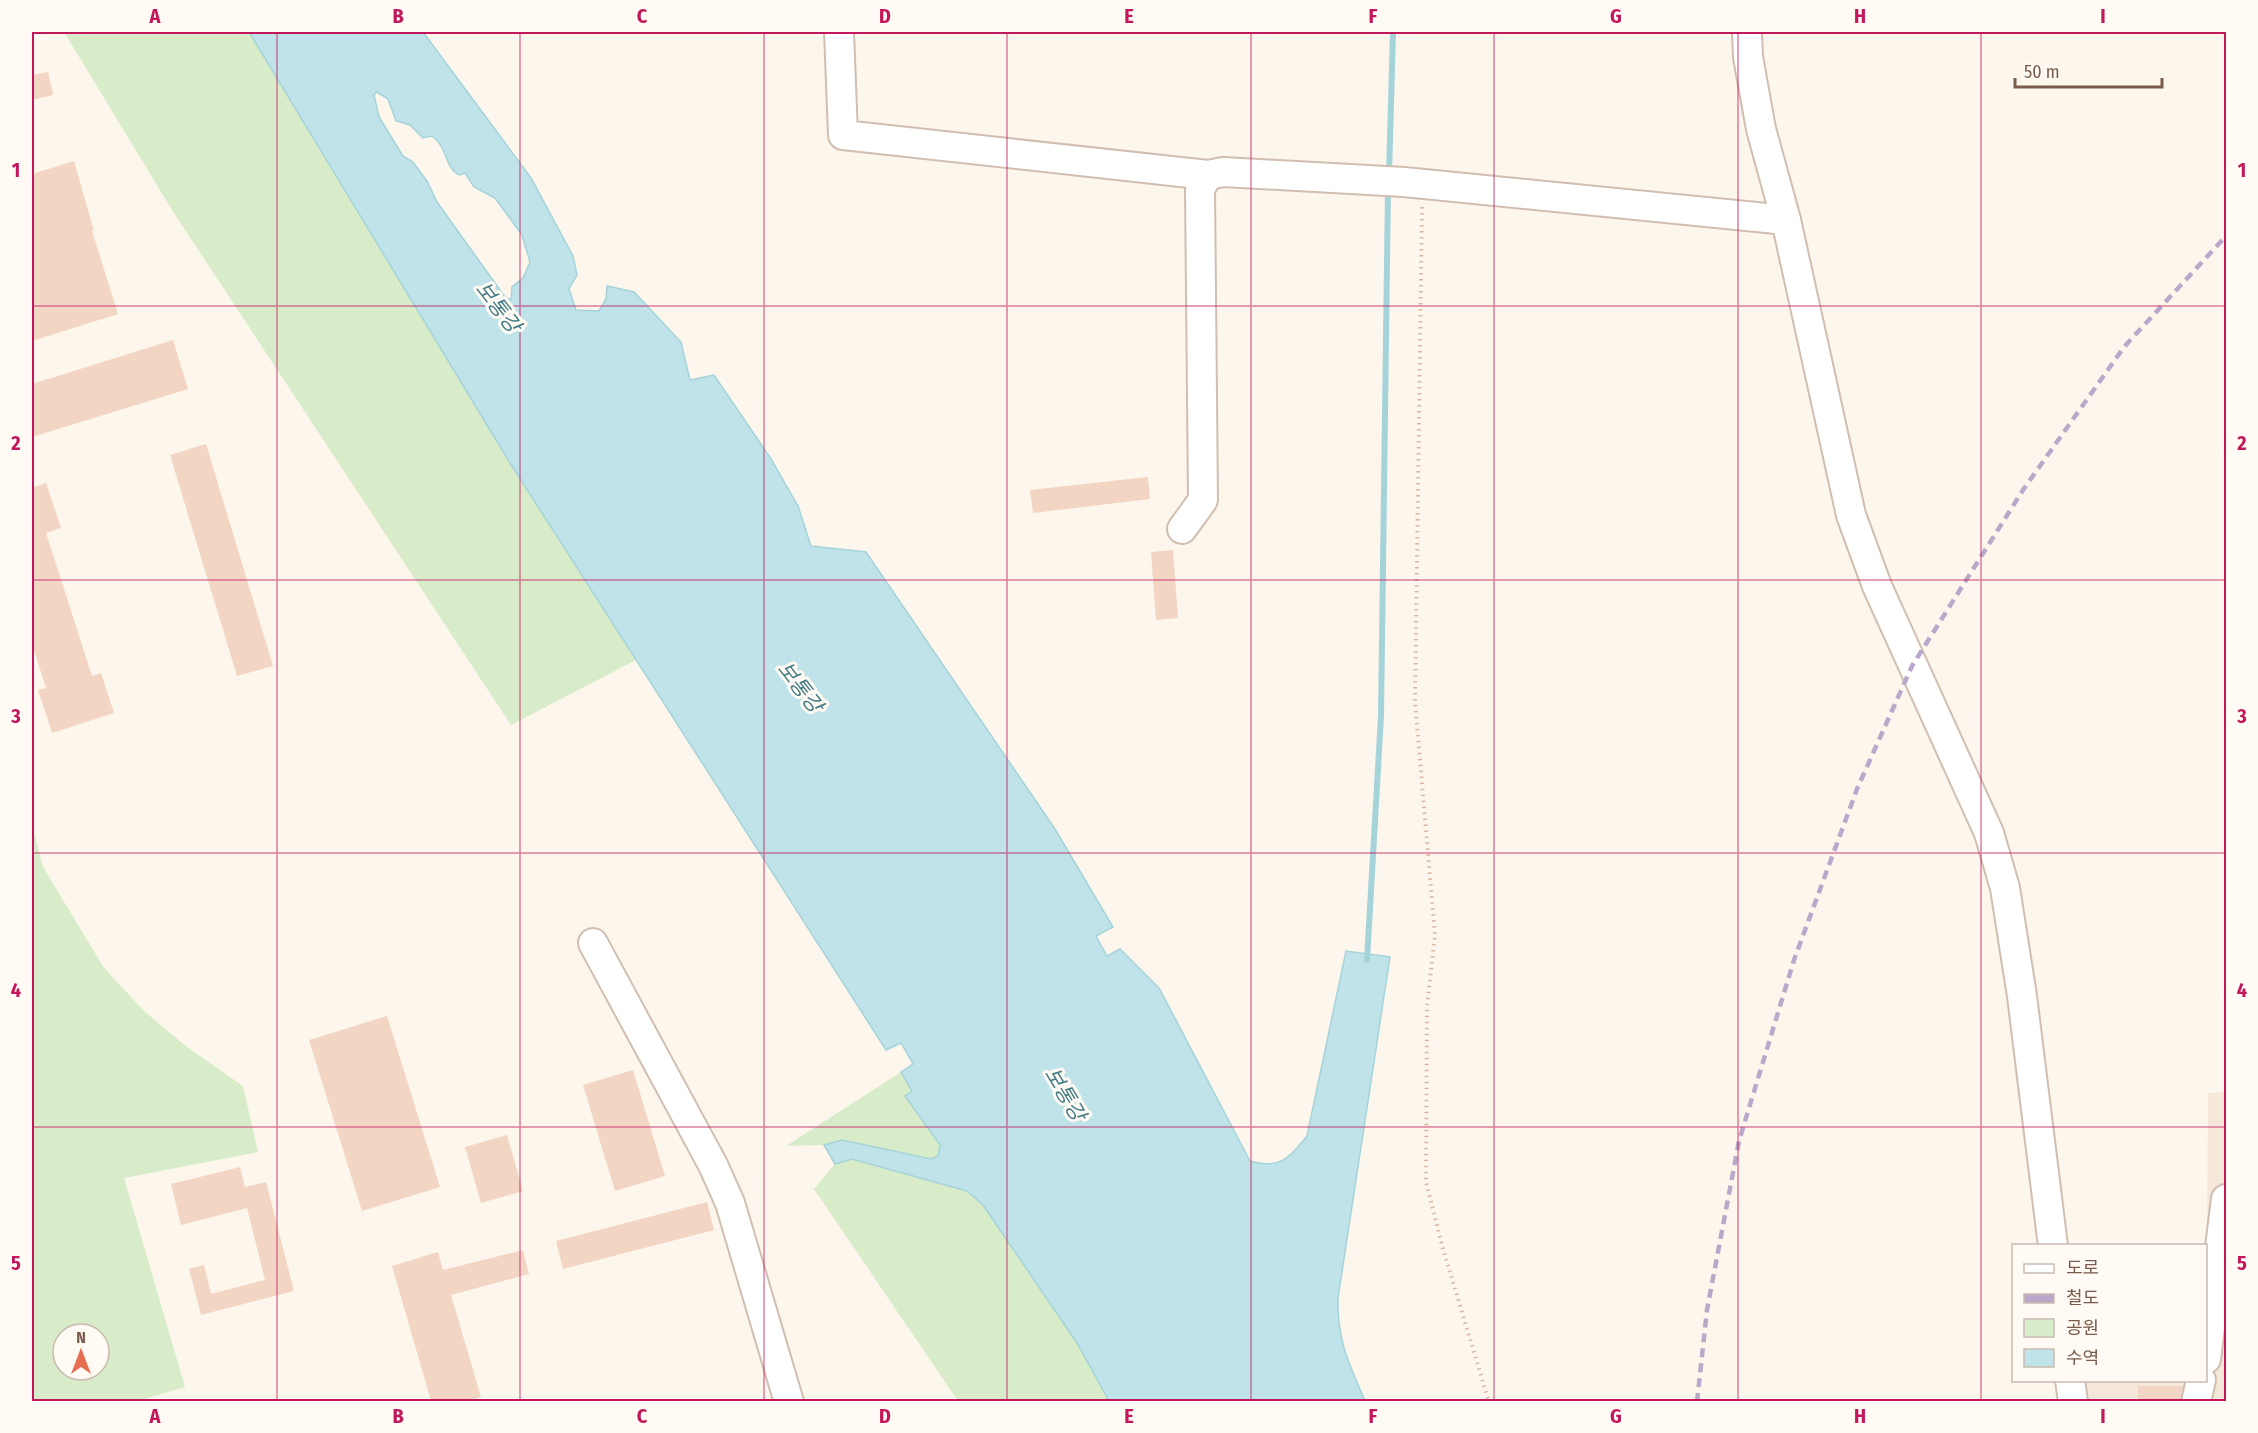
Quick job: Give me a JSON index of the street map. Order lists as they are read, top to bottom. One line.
{"water":["보통강"],"legend":["도로","철도","공원","수역"],"scale_bar":"50 m","north":"top","grid":{"columns":["A","B","C","D","E","F","G","H","I"],"rows":["1","2","3","4","5"]}}
